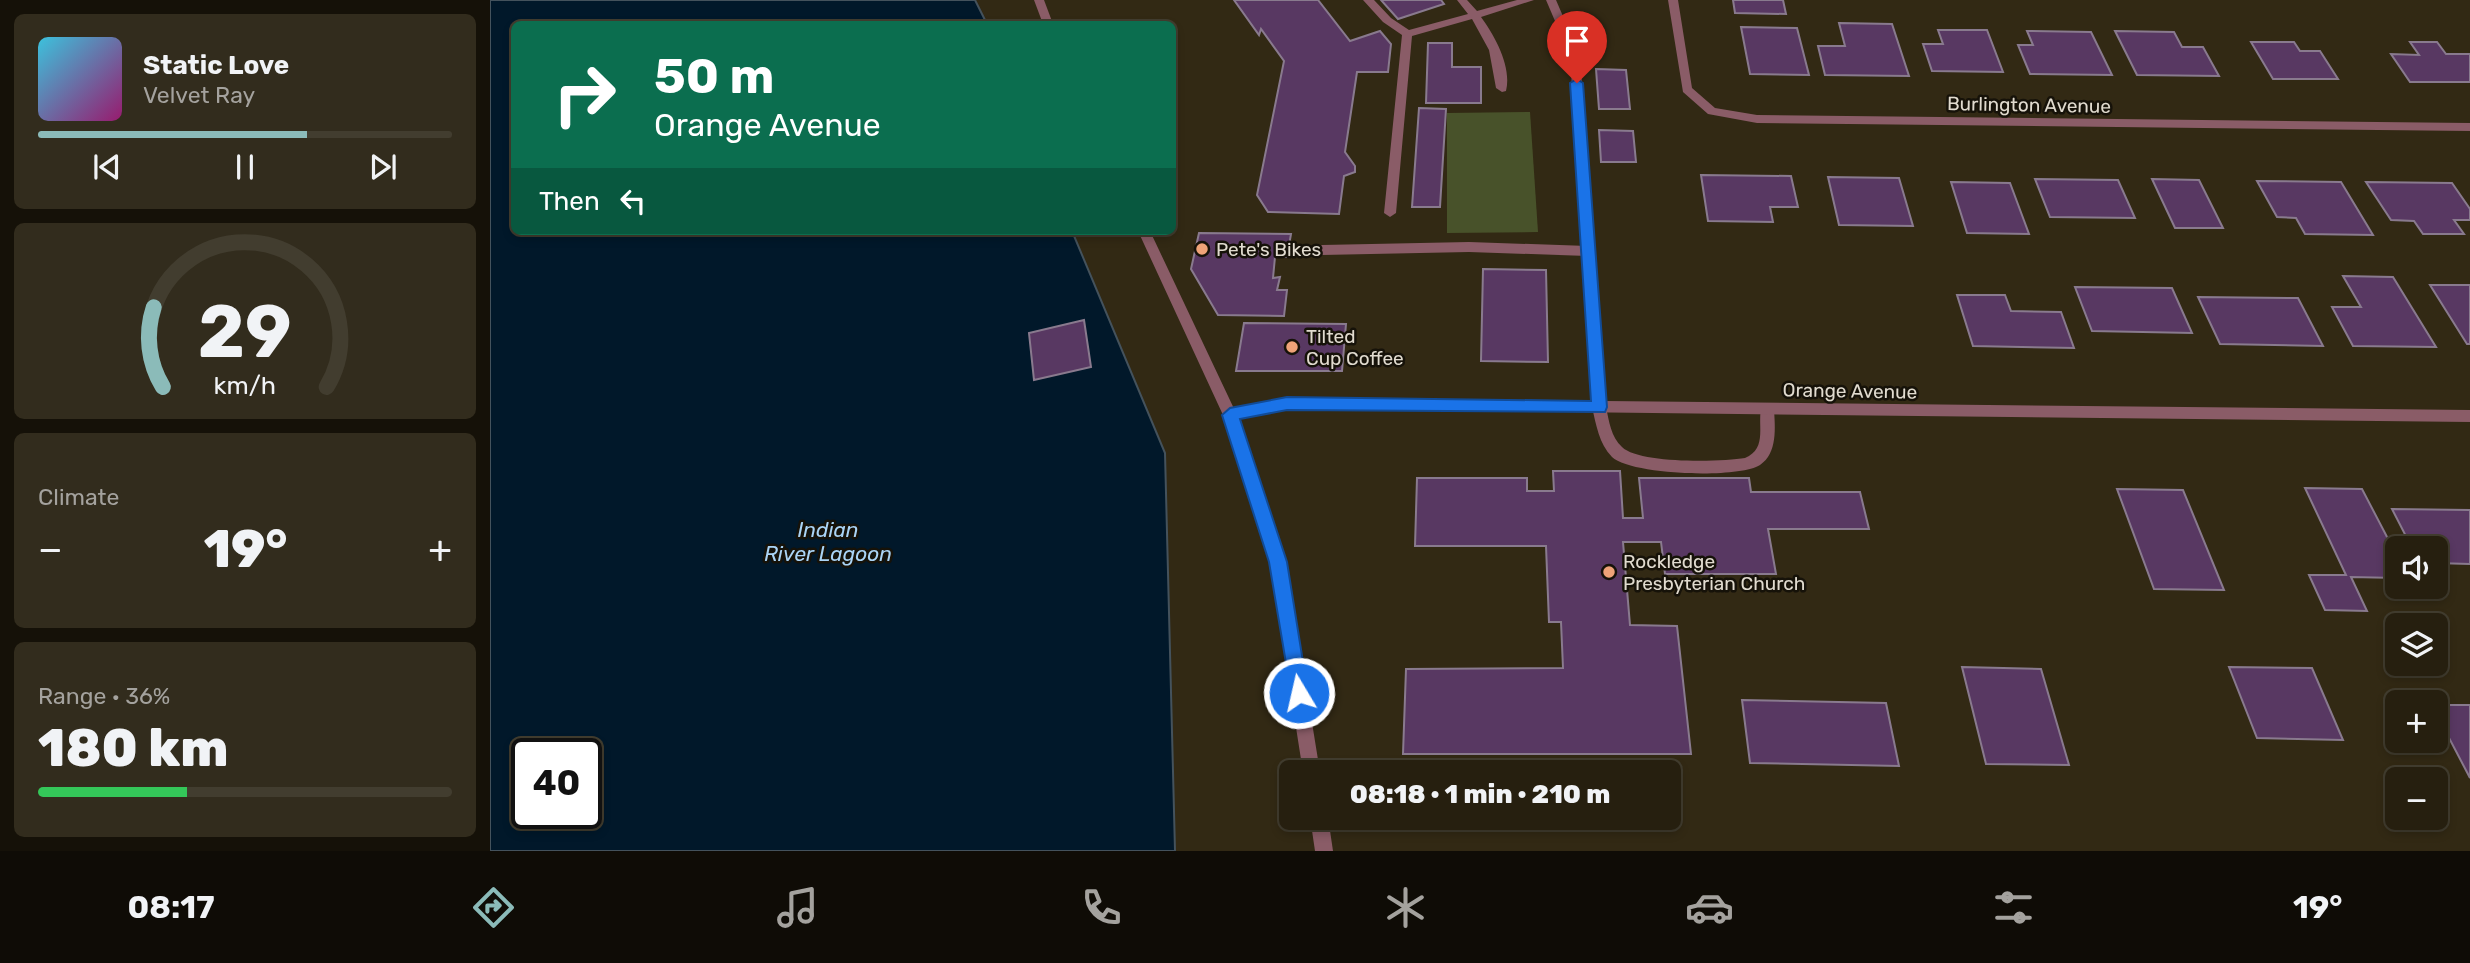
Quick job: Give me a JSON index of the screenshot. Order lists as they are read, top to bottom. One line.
{"streets":{"street":["Burlington Avenue","Orange Avenue"]},"water":["Indian River Lagoon"],"places":["Pete's Bikes","Tilted Cup Coffee","Rockledge Presbyterian Church"],"page":{"turn":["50 m","Orange Avenue"],"song":["Static Love","Velvet Ray"],"then":"Then","tile":["Climate",["Range · 36%","180 km"]],"heat":["−","19°","+"],"map_buttons":["+","−"],"limit":"40","trip":"08:18 · 1 min · 210 m","tabs":["08:17","19°"],"gauge":["29","km/h"]}}
